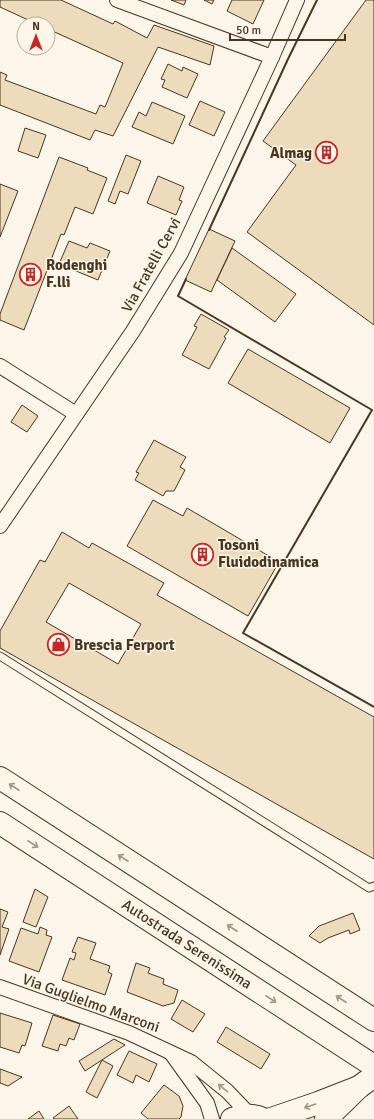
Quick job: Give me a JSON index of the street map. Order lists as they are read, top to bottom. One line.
{"streets":{"main road":["Autostrada Serenissima"],"street":["Via Fratelli Cervi","Via Guglielmo Marconi"]},"places":{"building":["Almag","Rodenghi F.lli","Tosoni Fluidodinamica"],"shop":["Brescia Ferport"]},"scale_bar":"50 m","north":"top"}
